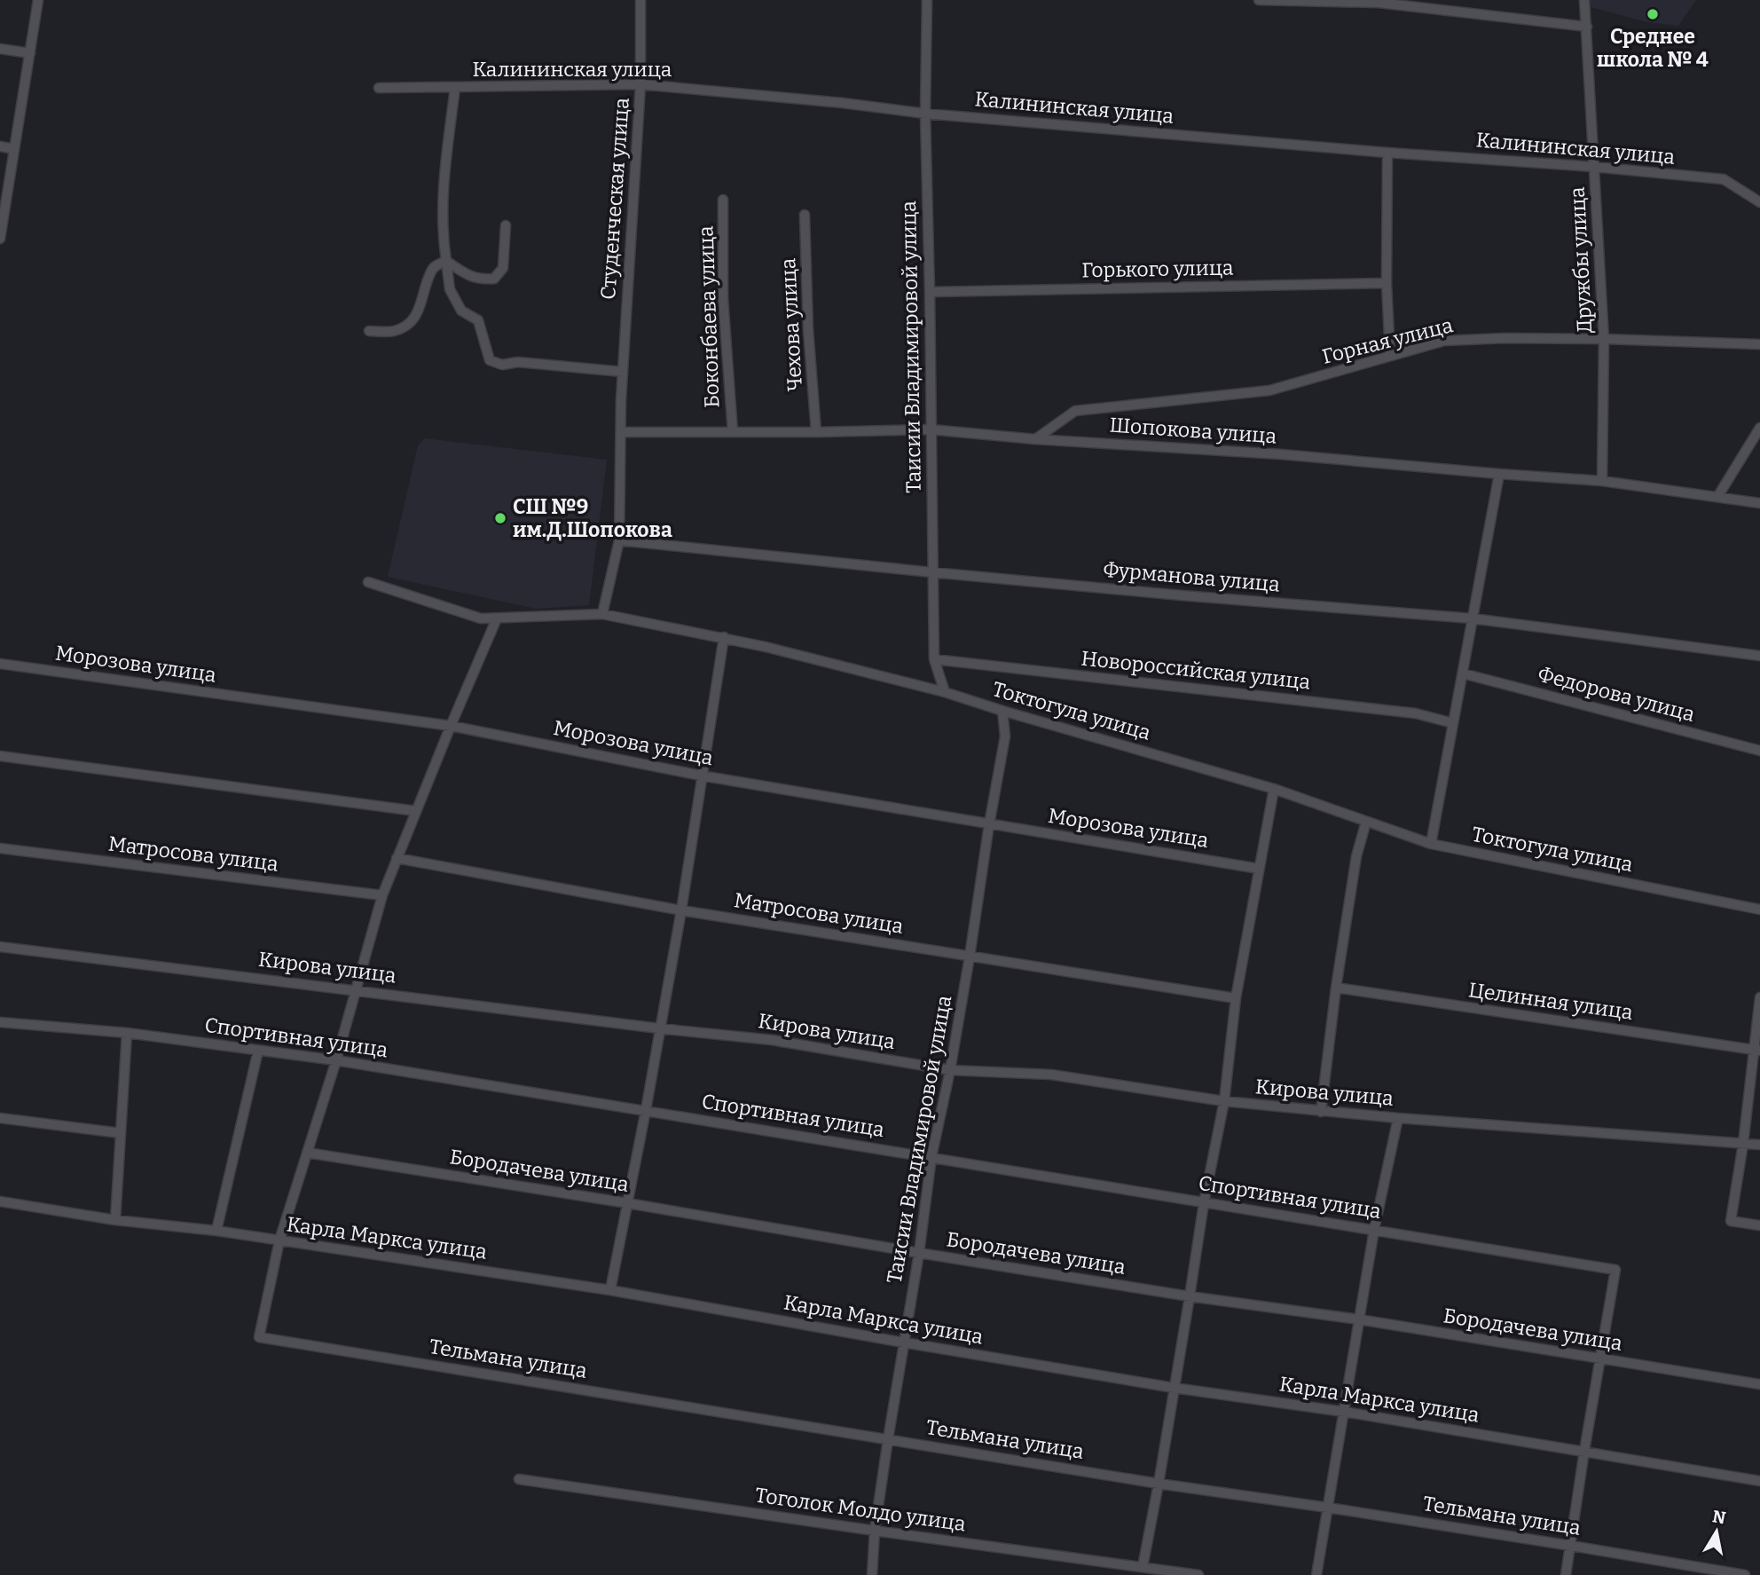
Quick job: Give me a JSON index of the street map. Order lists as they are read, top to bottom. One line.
{"streets":{"street":["Калининская улица","Студенческая улица","Дружбы улица","Горького улица","Боконбаева улица","Чехова улица","Горная улица","Таисии Владимировой улица","Шопокова улица","Фурманова улица","Морозова улица","Новороссийская улица","Федорова улица","Токтогула улица","Матросова улица","Кирова улица","Целинная улица","Спортивная улица","Бородачева улица","Карла Маркса улица","Тельмана улица","Тоголок Молдо улица"]},"crossings":[["Калининская улица","Студенческая улица"],["Калининская улица","Дружбы улица"],["Калининская улица","Таисии Владимировой улица"],["Студенческая улица","Шопокова улица"],["Дружбы улица","Горная улица"],["Дружбы улица","Шопокова улица"],["Горького улица","Таисии Владимировой улица"],["Боконбаева улица","Шопокова улица"],["Чехова улица","Шопокова улица"],["Горная улица","Шопокова улица"],["Таисии Владимировой улица","Шопокова улица"],["Таисии Владимировой улица","Фурманова улица"],["Таисии Владимировой улица","Морозова улица"],["Таисии Владимировой улица","Новороссийская улица"],["Таисии Владимировой улица","Токтогула улица"],["Таисии Владимировой улица","Матросова улица"],["Таисии Владимировой улица","Кирова улица"],["Таисии Владимировой улица","Спортивная улица"],["Таисии Владимировой улица","Бородачева улица"],["Таисии Владимировой улица","Карла Маркса улица"],["Таисии Владимировой улица","Тельмана улица"],["Таисии Владимировой улица","Тоголок Молдо улица"],["Спортивная улица","Бородачева улица"],["Карла Маркса улица","Тельмана улица"]],"places":["Среднее школа № 4","СШ №9 им.Д.Шопокова"],"north":"top"}
